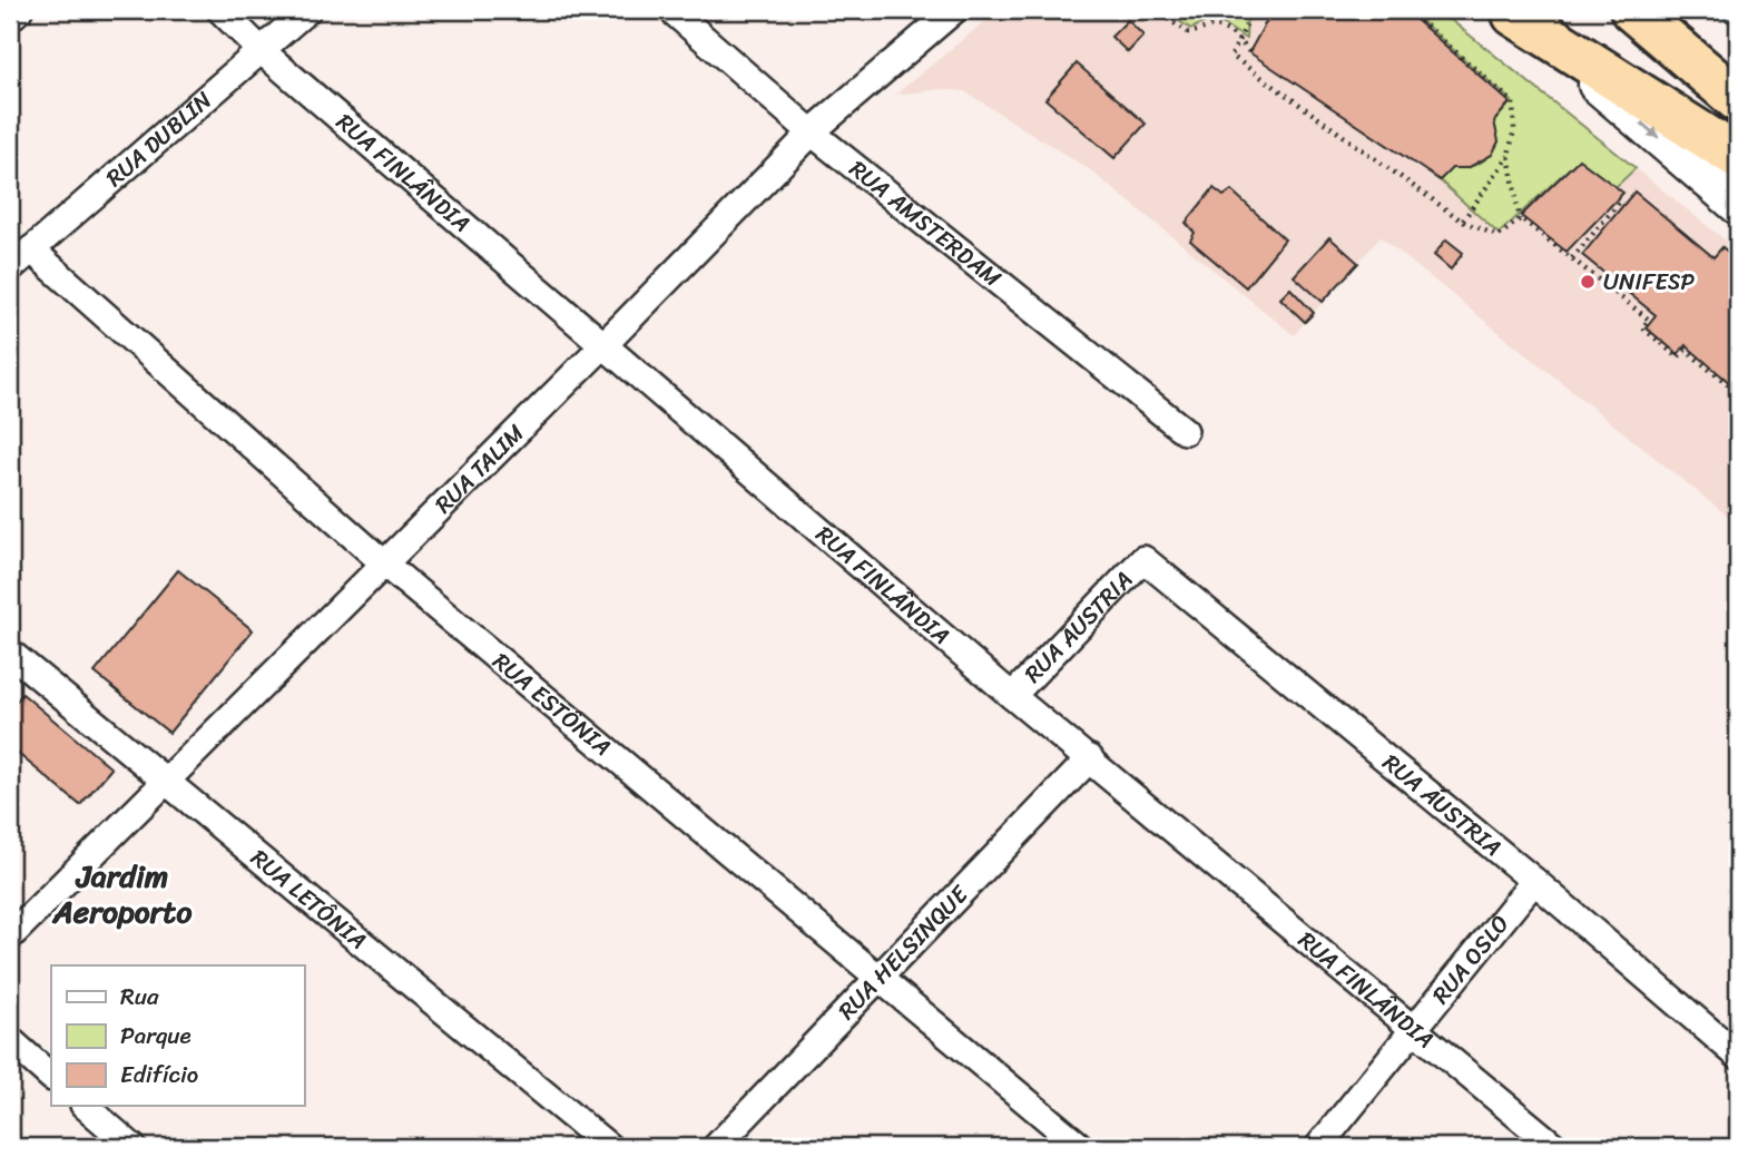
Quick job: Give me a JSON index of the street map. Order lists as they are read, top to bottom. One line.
{"streets":{"street":["RUA DUBLIN","RUA FINLÂNDIA","RUA AMSTERDAM","RUA TALIM","RUA AUSTRIA","RUA ESTÔNIA","RUA ÁUSTRIA","RUA LETÔNIA","RUA HELSINQUE","RUA OSLO"]},"crossings":[["RUA DUBLIN","RUA FINLÂNDIA"],["RUA DUBLIN","RUA ESTÔNIA"],["RUA FINLÂNDIA","RUA TALIM"],["RUA FINLÂNDIA","RUA AUSTRIA"],["RUA FINLÂNDIA","RUA HELSINQUE"],["RUA FINLÂNDIA","RUA OSLO"],["RUA AMSTERDAM","RUA TALIM"],["RUA TALIM","RUA ESTÔNIA"],["RUA TALIM","RUA LETÔNIA"],["RUA AUSTRIA","RUA ÁUSTRIA"],["RUA ESTÔNIA","RUA HELSINQUE"],["RUA ÁUSTRIA","RUA OSLO"]],"districts":["Jardim Aeroporto"],"places":["UNIFESP"],"legend":["Rua","Parque","Edifício"]}
